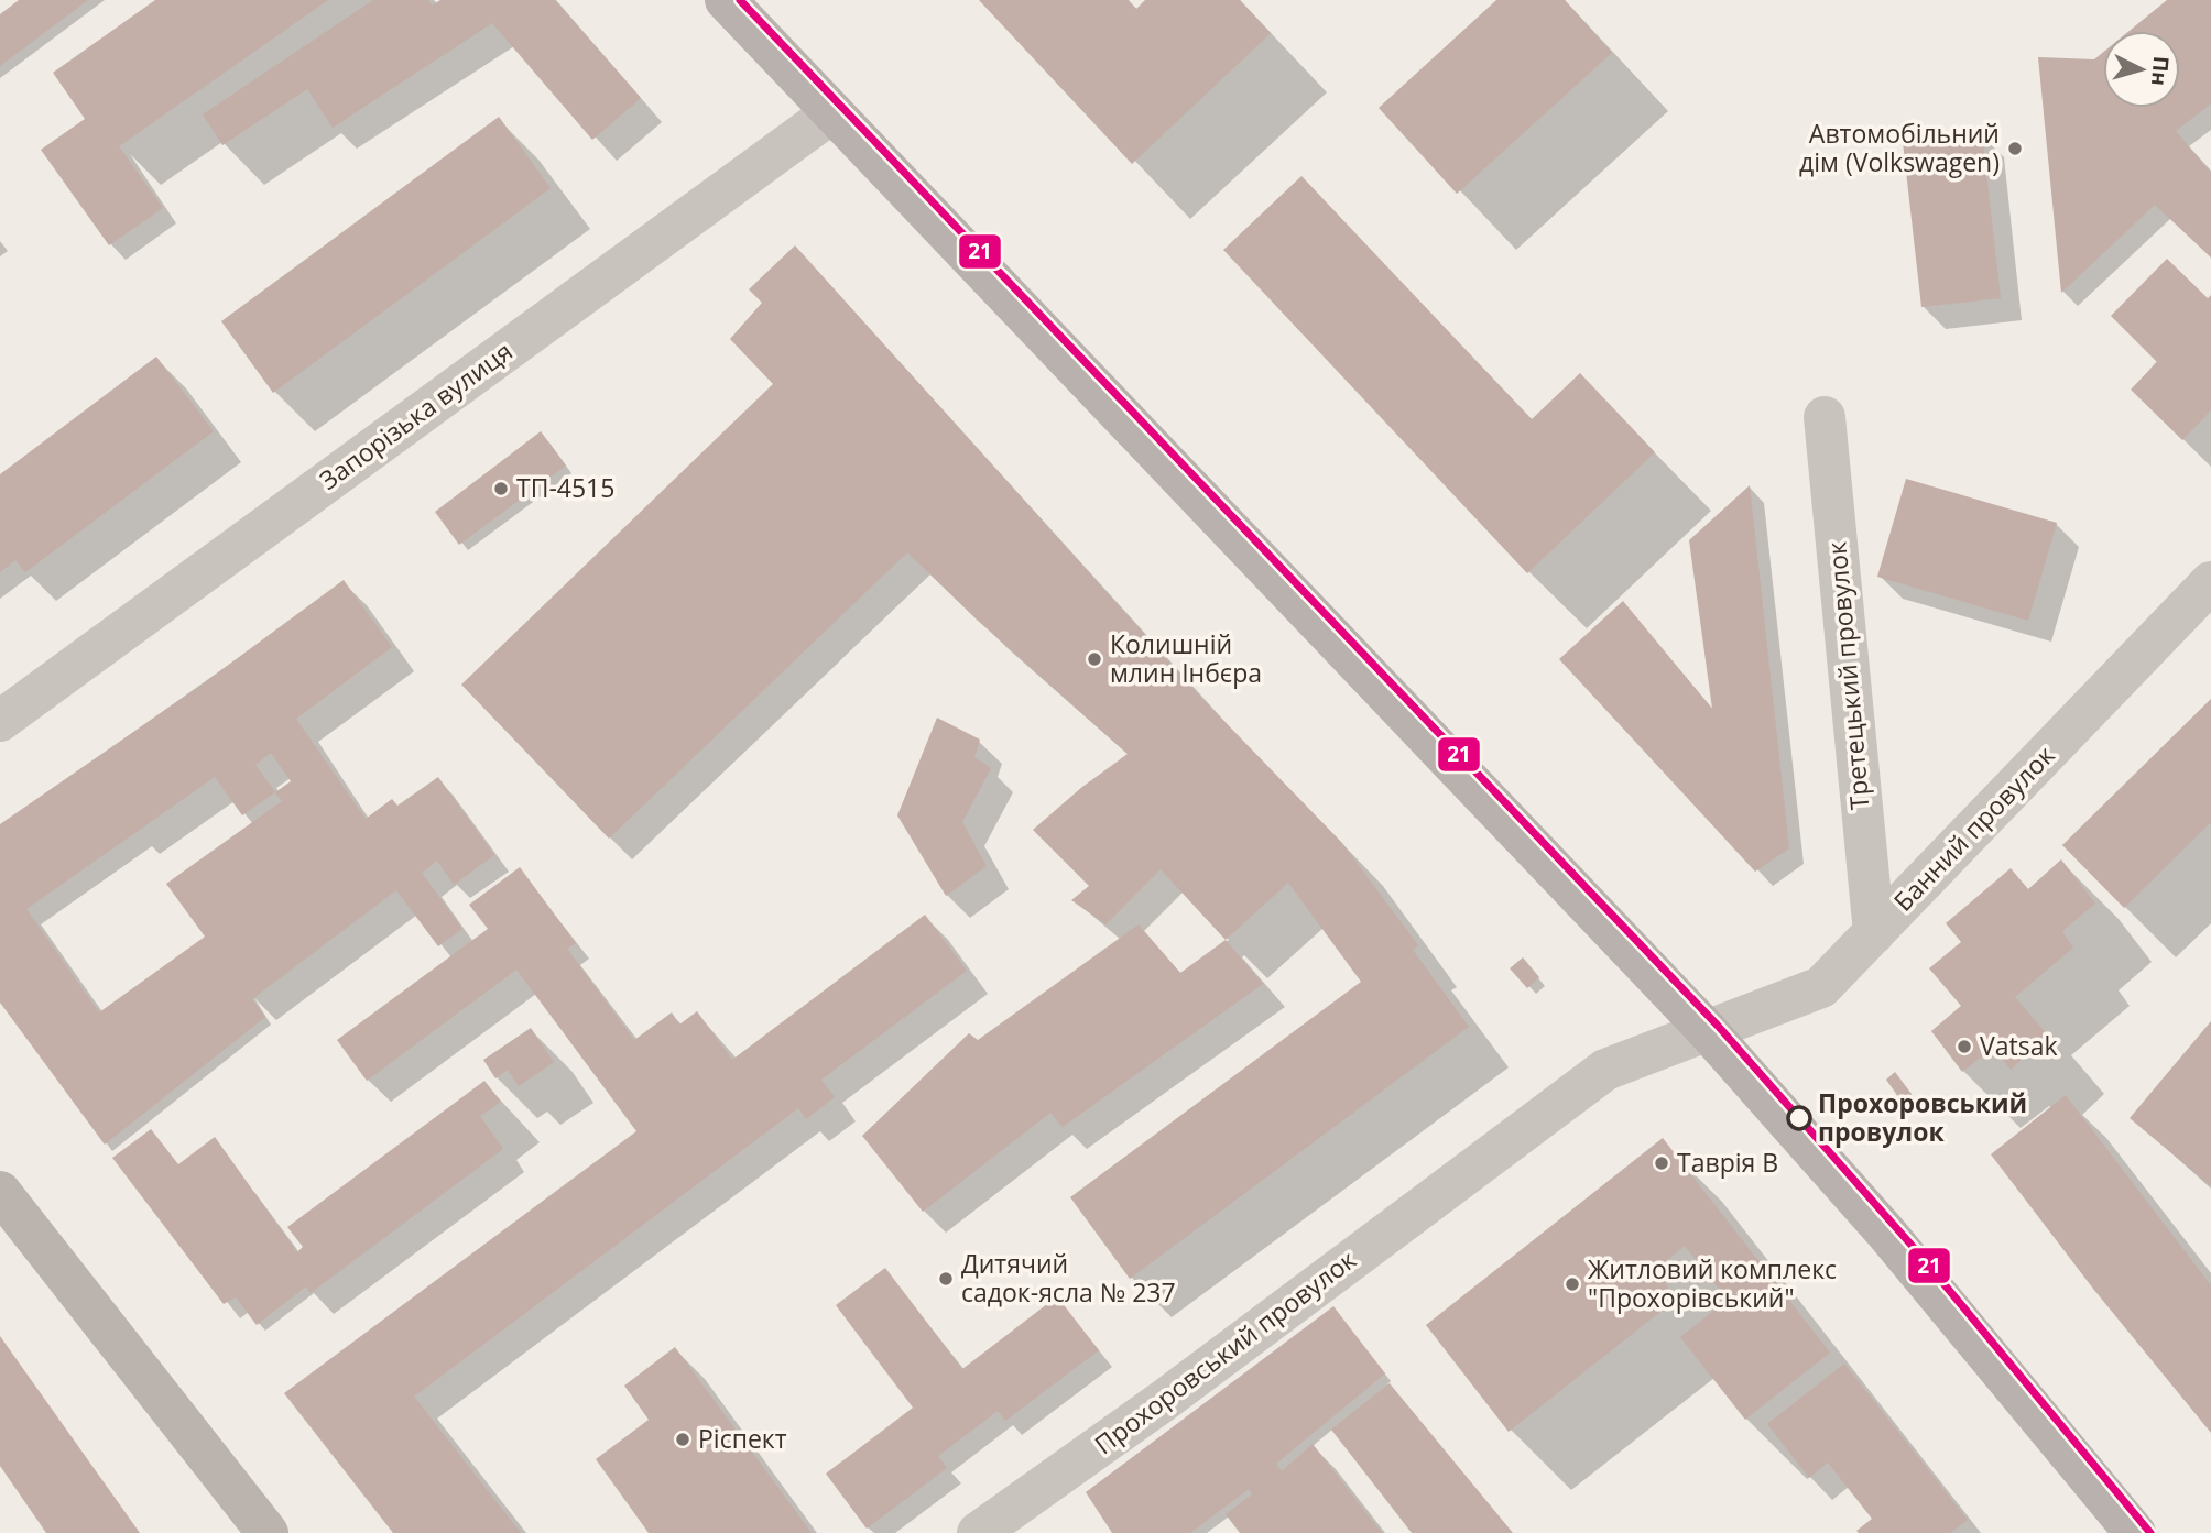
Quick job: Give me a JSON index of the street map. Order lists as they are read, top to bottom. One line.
{"streets":{"street":["Запорізька вулиця","Третецький провулок","Банний провулок","Прохоровський провулок"]},"crossings":[["Третецький провулок","Банний провулок"],["Банний провулок","Прохоровський провулок"]],"places":["Автомобільний дім (Volkswagen)","ТП-4515","Колишній млин Інбєра","Vatsak","Прохоровський провулок","Таврія В","Дитячий садок-ясла № 237","Житловий комплекс \"Прохорівський\"","Ріспект"],"lines":["transit line 21"],"north":"right"}
